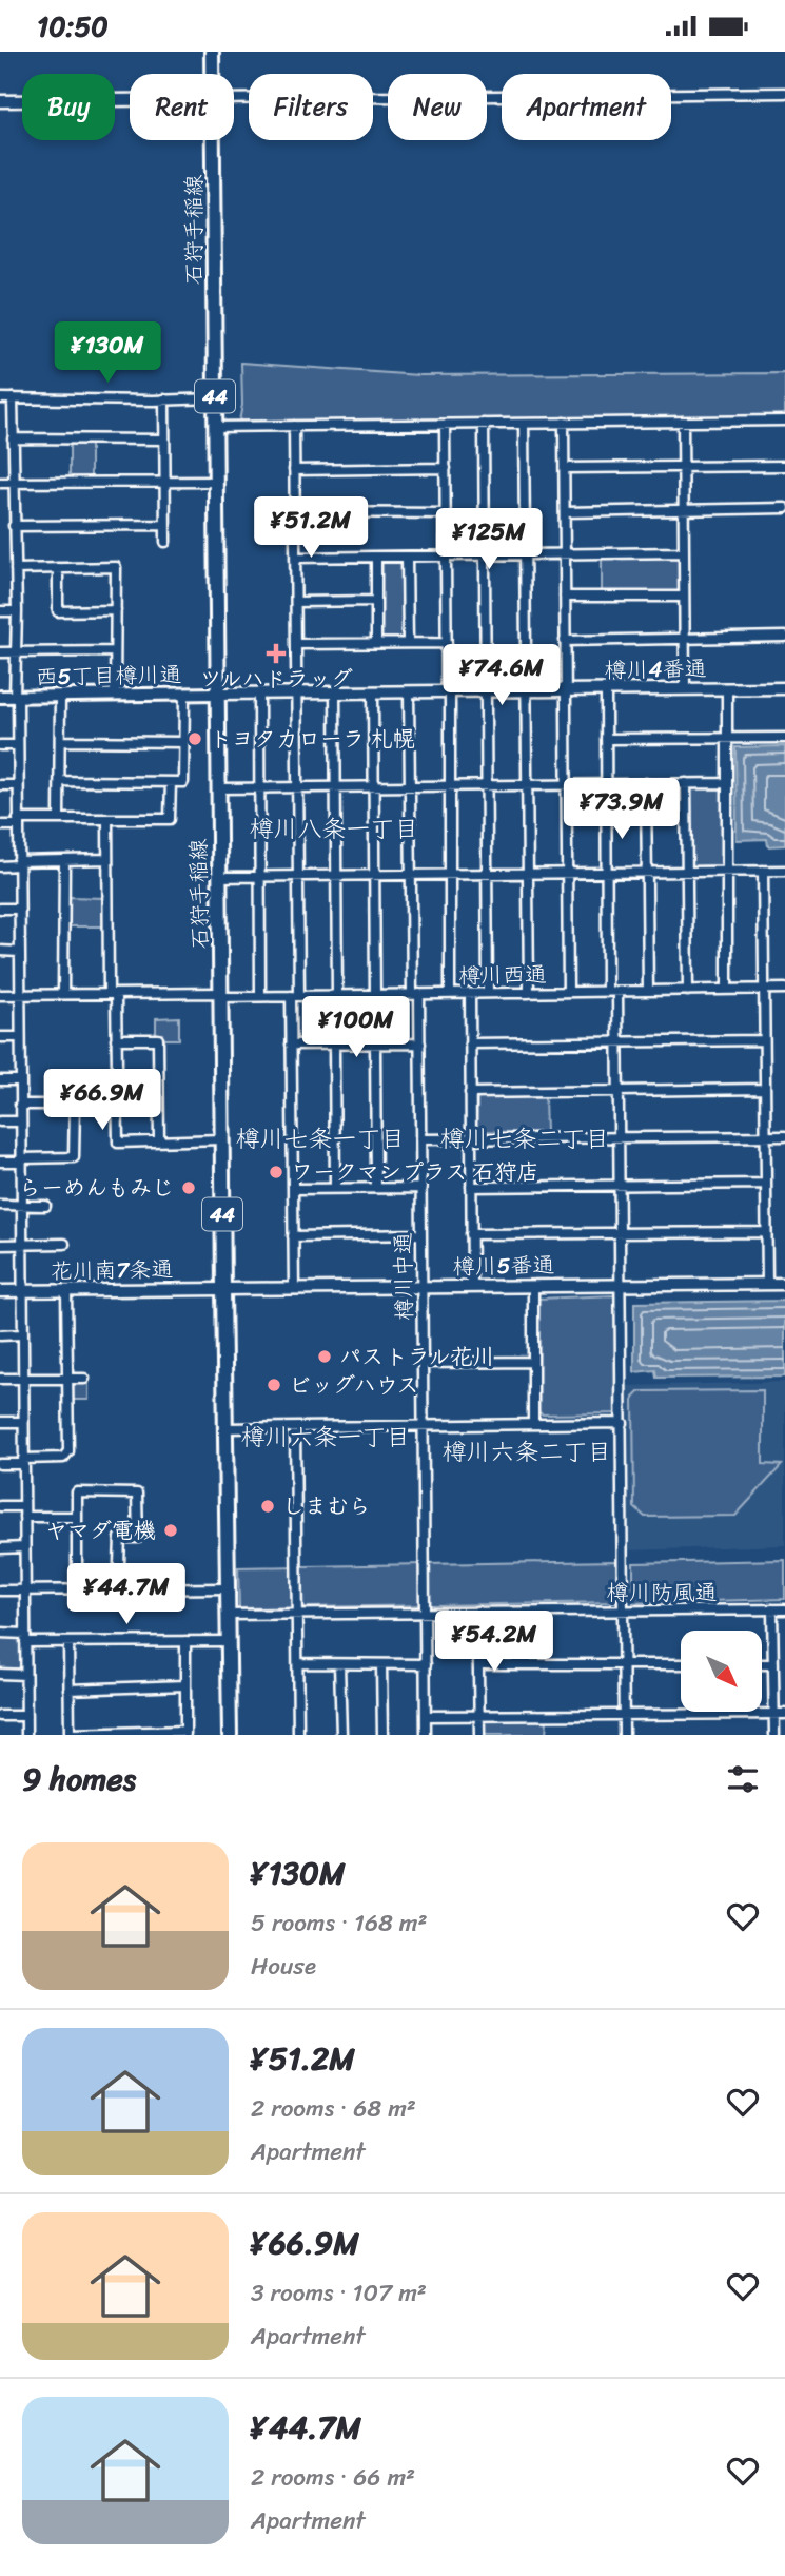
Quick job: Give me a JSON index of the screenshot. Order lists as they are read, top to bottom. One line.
{"streets":{"main road":["石狩手稲線","44","西5丁目樽川通"],"street":["樽川4番通","樽川西通","樽川5番通","花川南7条通","樽川中通","樽川防風通"]},"crossings":[["石狩手稲線","樽川4番通"],["石狩手稲線","西5丁目樽川通"],["石狩手稲線","樽川西通"],["石狩手稲線","樽川5番通"],["石狩手稲線","花川南7条通"],["石狩手稲線","樽川防風通"],["樽川4番通","西5丁目樽川通"],["樽川4番通","樽川中通"],["樽川西通","樽川中通"],["樽川5番通","花川南7条通"],["樽川5番通","樽川中通"],["樽川中通","樽川防風通"]],"districts":["樽川八条一丁目","樽川七条一丁目","樽川七条二丁目","樽川六条一丁目","樽川六条二丁目"],"places":{"health":["ツルハドラッグ"],"other":["トヨタカローラ 札幌","ワークマンプラス 石狩店","らーめんもみじ","パストラル花川","ビッグハウス","しまむら","ヤマダ電機"]},"north":"bottom right","page":{"status":"10:50","chip":["Buy","Rent","Filters","New","Apartment"],"price":["¥130M","¥51.2M","¥125M","¥74.6M","¥73.9M","¥100M","¥66.9M","¥44.7M","¥54.2M"],"heading":"9 homes","list":[{"name":"¥130M","note":"5 rooms · 168 m² · House"},{"name":"¥51.2M","note":"2 rooms · 68 m² · Apartment"},{"name":"¥66.9M","note":"3 rooms · 107 m² · Apartment"},{"name":"¥44.7M","note":"2 rooms · 66 m² · Apartment"}]}}
